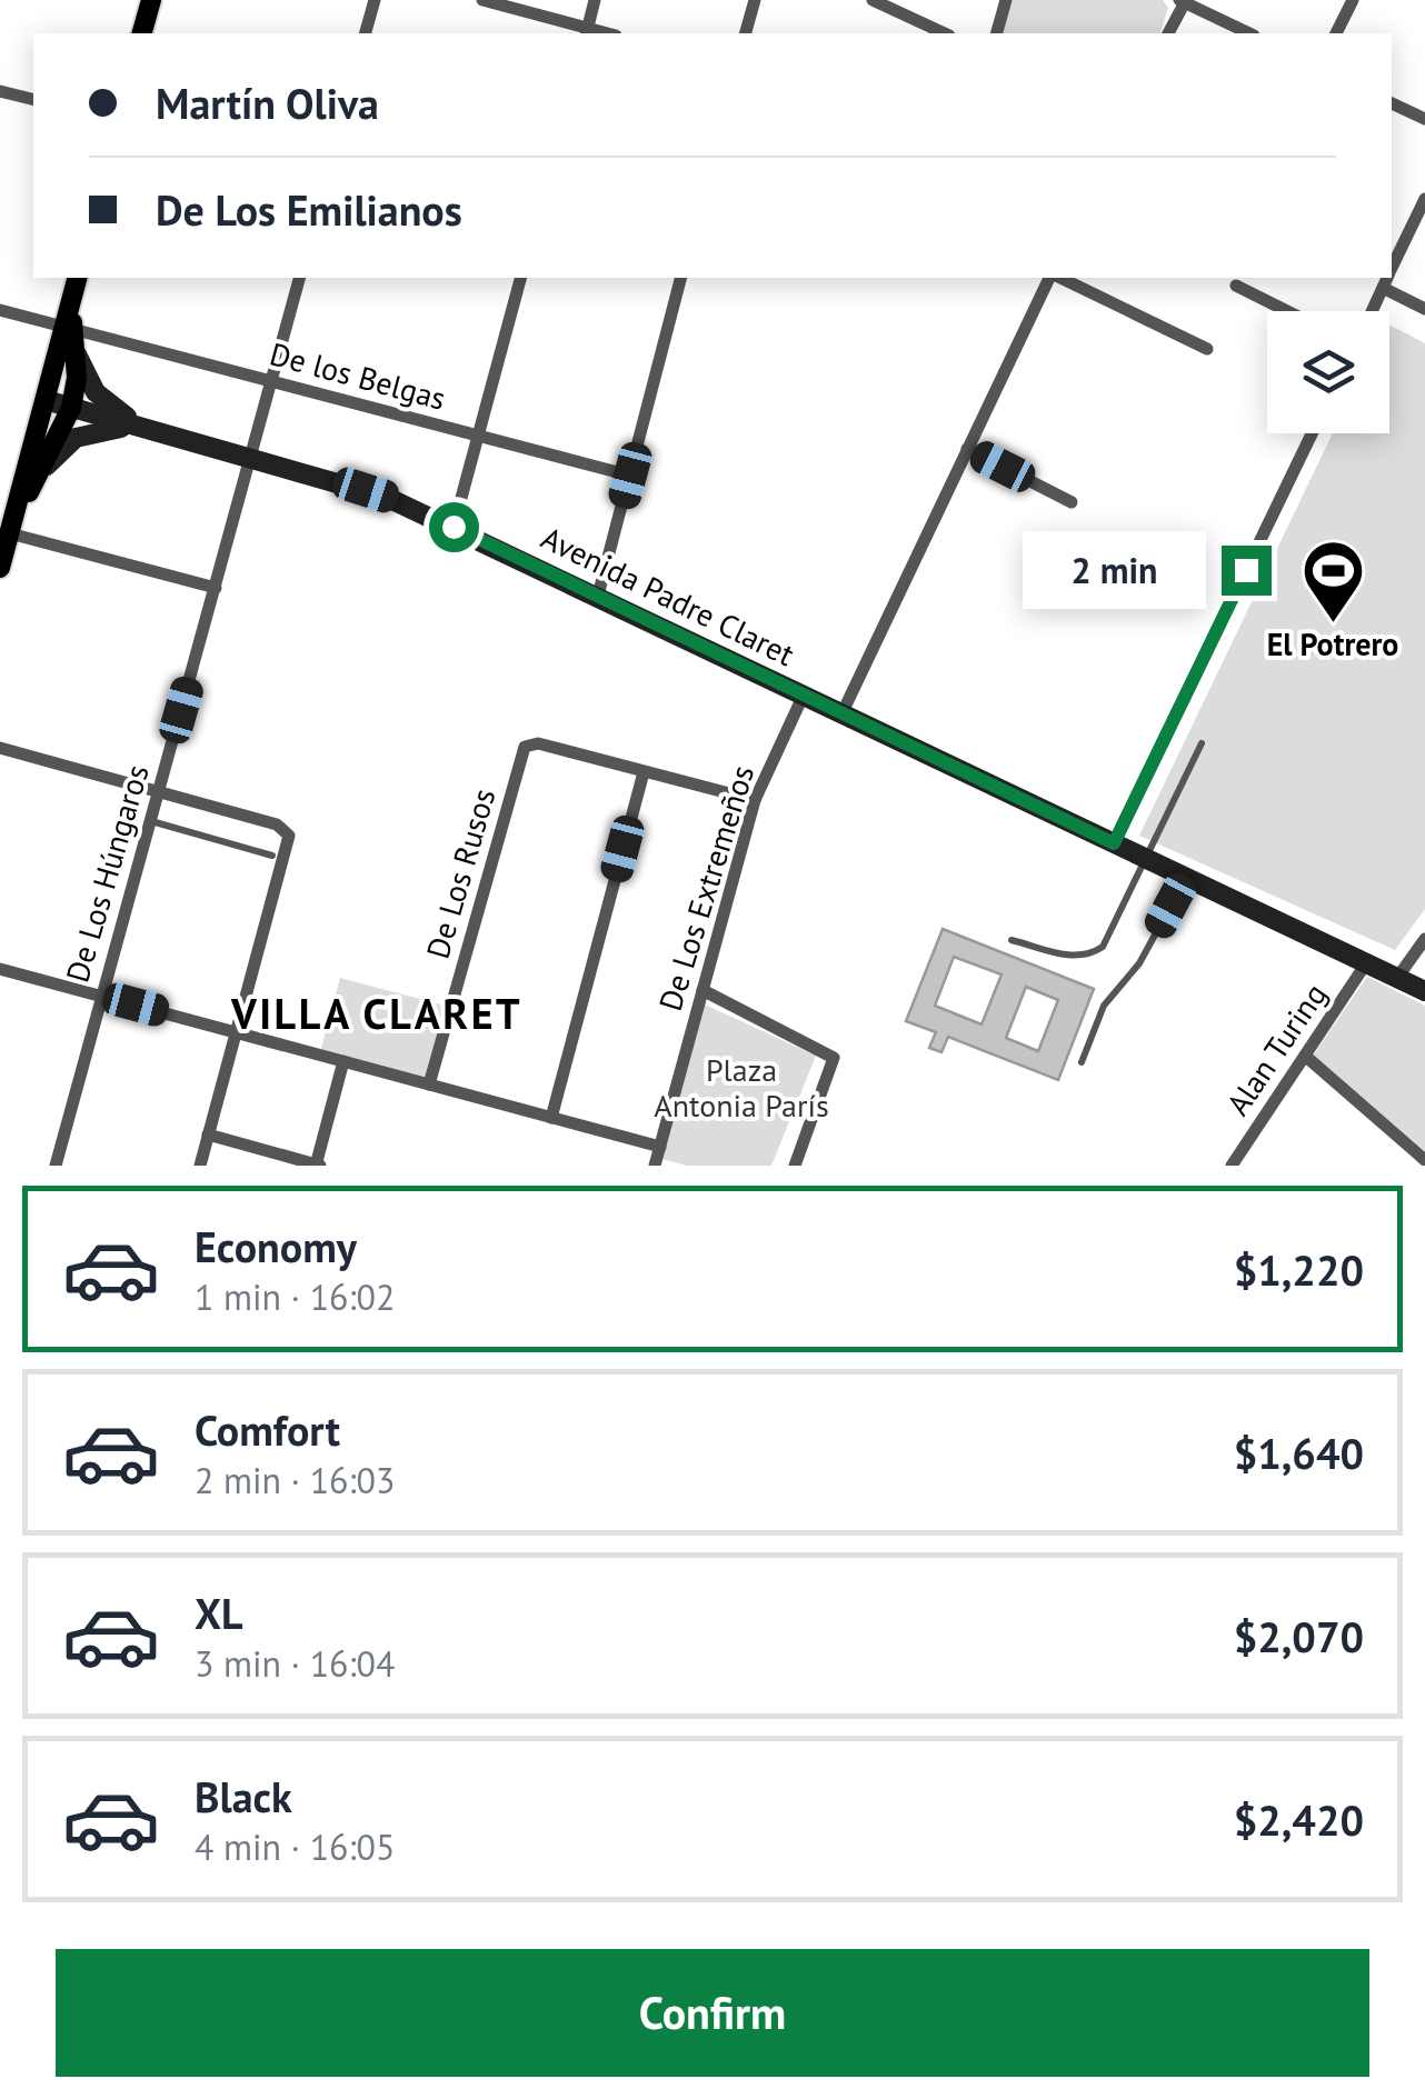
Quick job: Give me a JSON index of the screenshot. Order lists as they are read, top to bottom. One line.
{"streets":{"main road":["Avenida Padre Claret"],"street":["De los Belgas","De Los Húngaros","De Los Rusos","De Los Extremeños","Alan Turing"]},"crossings":[["De los Belgas","De Los Húngaros"],["Avenida Padre Claret","De Los Húngaros"],["Avenida Padre Claret","De Los Extremeños"]],"districts":["VILLA CLARET"],"parks":["Plaza Antonia París"],"places":{"sports":["El Potrero"]},"page":{"banner":["Martín Oliva","De Los Emilianos"],"bubble":"2 min","list":[{"name":"Economy","note":"1 min · 16:02","value":"$1,220"},{"name":"Comfort","note":"2 min · 16:03","value":"$1,640"},{"name":"XL","note":"3 min · 16:04","value":"$2,070"},{"name":"Black","note":"4 min · 16:05","value":"$2,420"}],"buttons":"Confirm"}}
